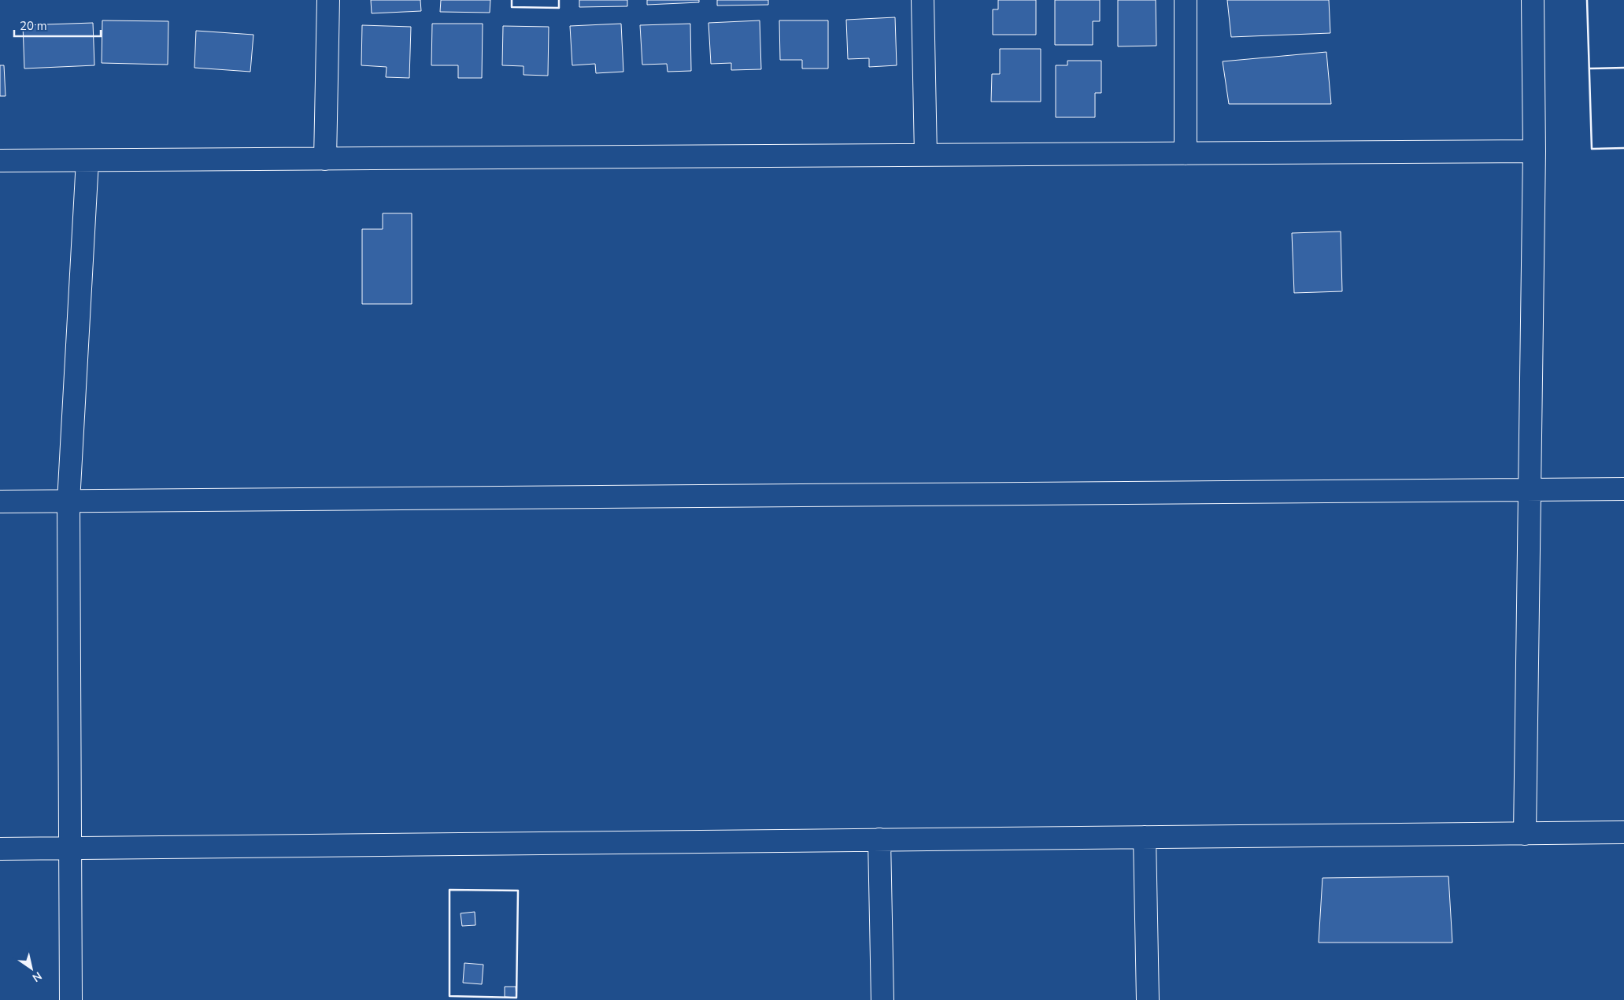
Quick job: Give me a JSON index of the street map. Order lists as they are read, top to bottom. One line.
{"scale_bar":"20 m","north":"bottom right"}
